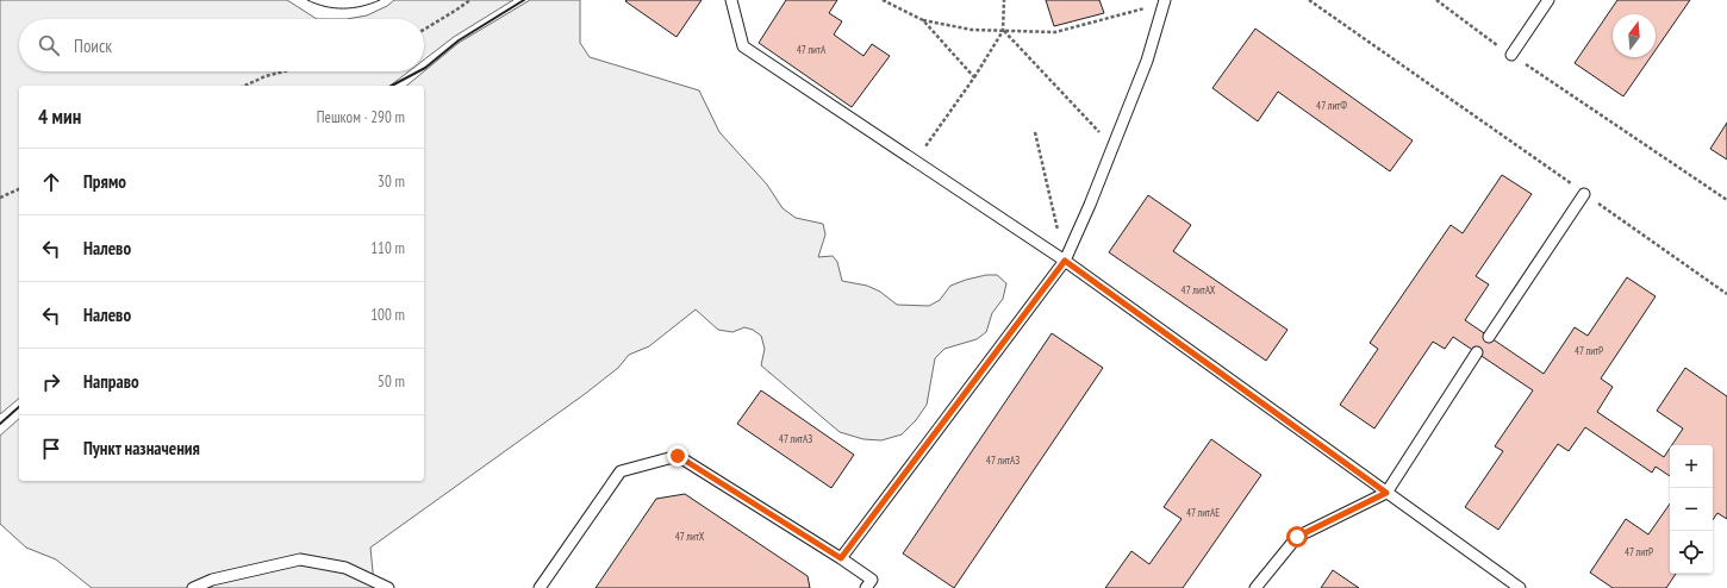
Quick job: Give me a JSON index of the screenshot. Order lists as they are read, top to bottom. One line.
{"house_numbers":["47 литА","47 литФ","47 литАХ","47 литР","47 литАЗ","47 литАЗ","47 литАЕ","47 литХ","47 литР"],"north":"top","page":{"search":"Поиск","heading":["4 мин","Пешком · 290 m"],"list":[["Прямо","30 m"],["Налево","110 m"],["Налево","100 m"],["Направо","50 m"],"Пункт назначения"],"map_buttons":["+","−"]}}
